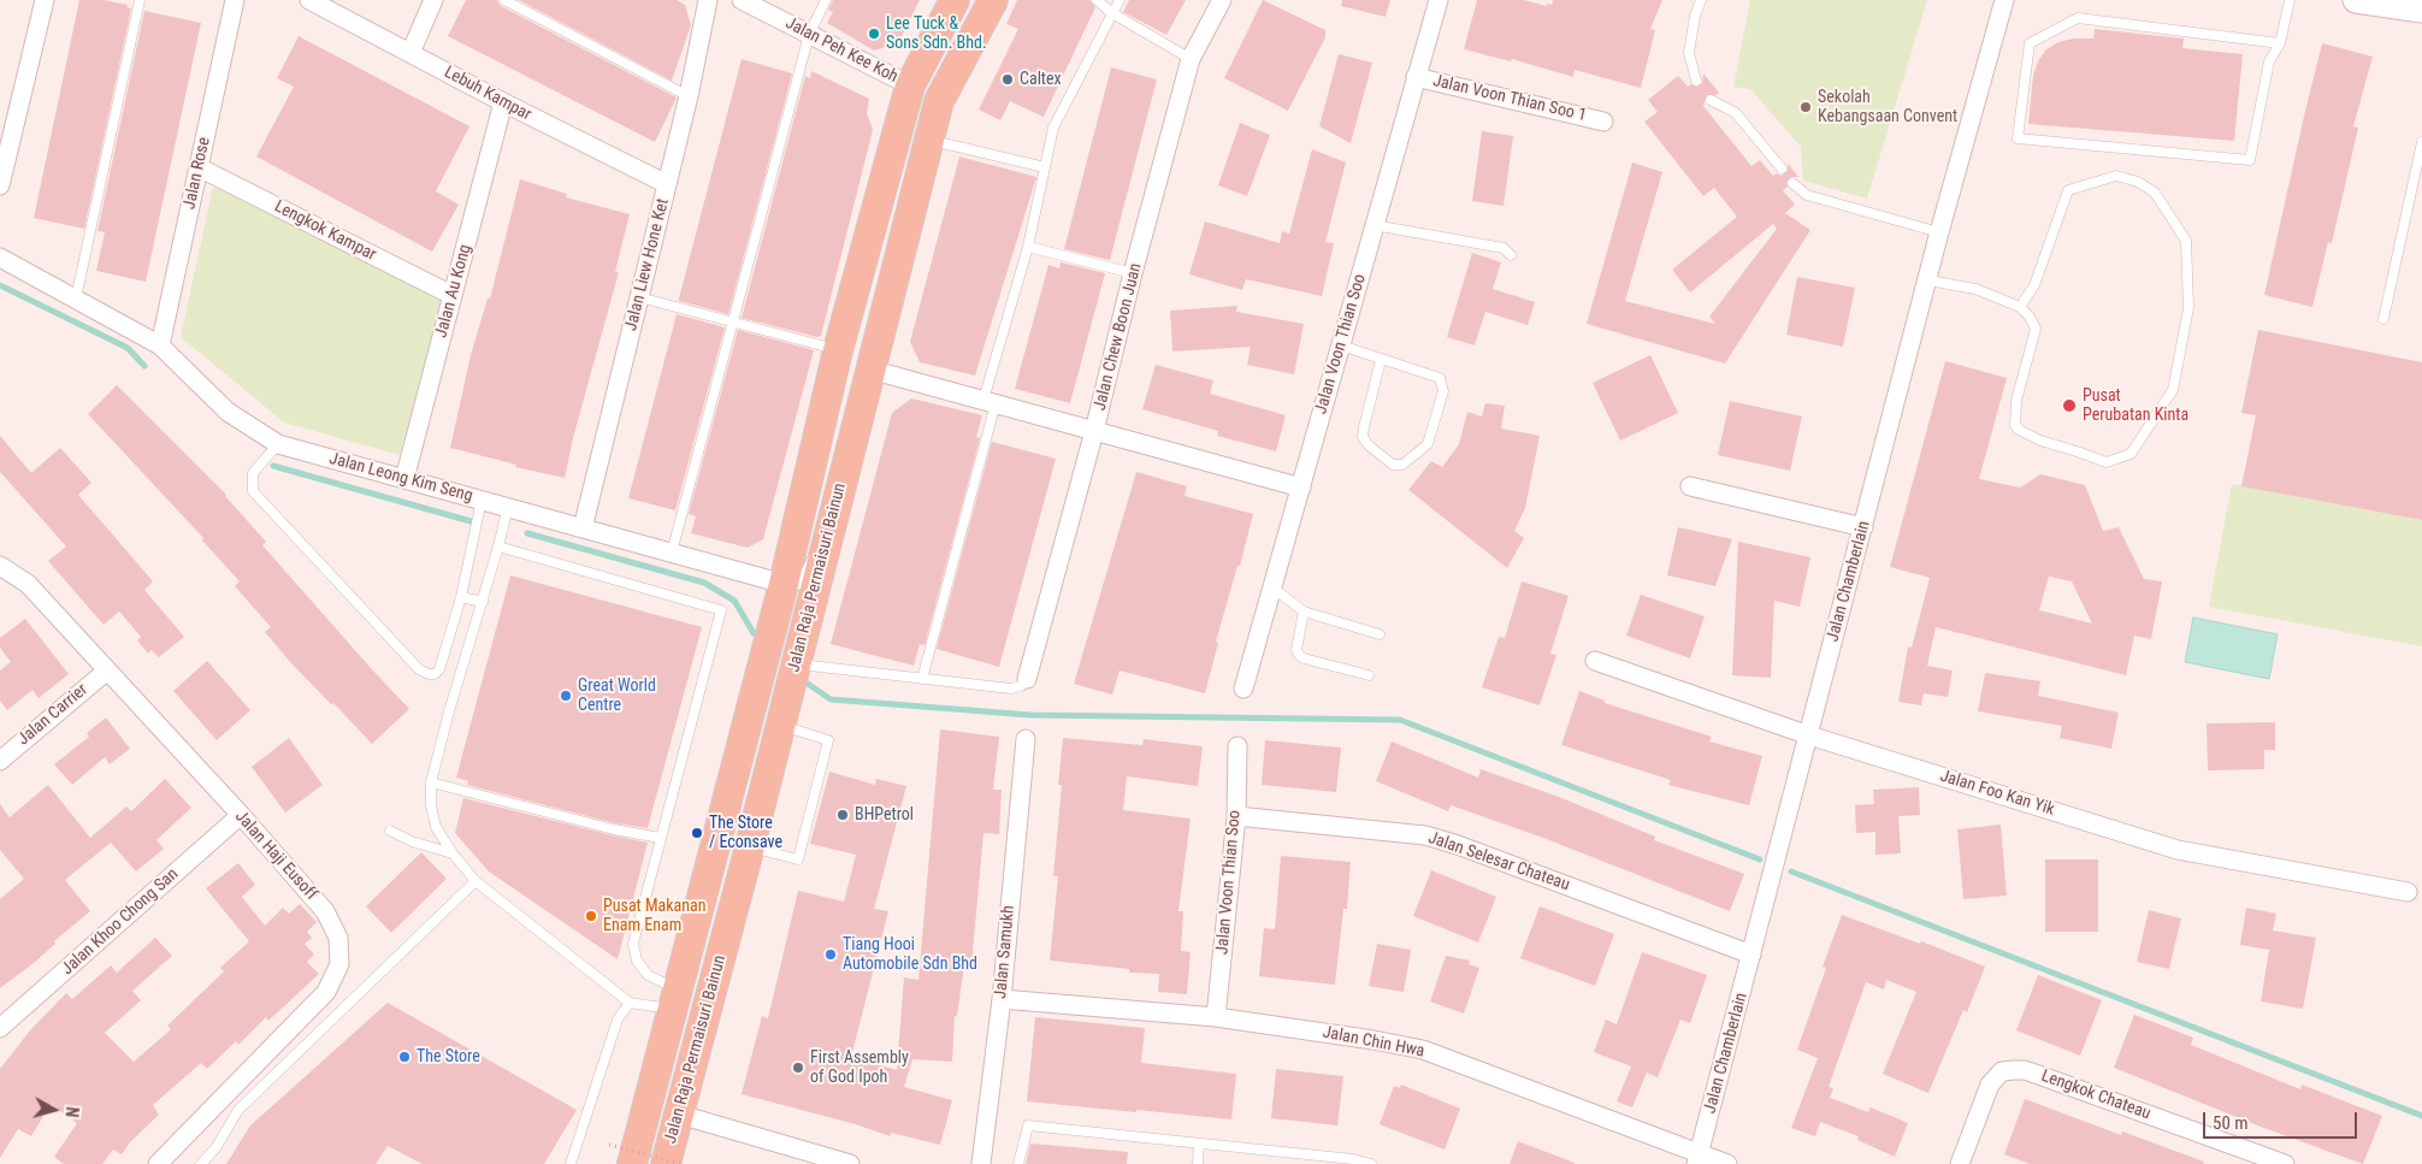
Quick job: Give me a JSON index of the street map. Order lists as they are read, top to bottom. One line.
{"streets":{"main road":["Jalan Raja Permaisuri Bainun"],"street":["Jalan Peh Kee Koh","Lebuh Kampar","Jalan Voon Thian Soo 1","Jalan Rose","Lengkok Kampar","Jalan Liew Hone Ket","Jalan Au Kong","Jalan Chew Boon Juan","Jalan Voon Thian Soo","Jalan Leong Kim Seng","Jalan Chamberlain","Jalan Carrier","Jalan Foo Kan Yik","Jalan Haji Eusoff","Jalan Selesar Chateau","Jalan Khoo Chong San","Jalan Samukh","Jalan Chin Hwa","Lengkok Chateau"]},"crossings":[["Jalan Peh Kee Koh","Jalan Raja Permaisuri Bainun"],["Lebuh Kampar","Jalan Liew Hone Ket"],["Lebuh Kampar","Jalan Au Kong"],["Jalan Voon Thian Soo 1","Jalan Voon Thian Soo"],["Jalan Rose","Lengkok Kampar"],["Jalan Rose","Jalan Leong Kim Seng"],["Lengkok Kampar","Jalan Au Kong"],["Jalan Liew Hone Ket","Jalan Leong Kim Seng"],["Jalan Au Kong","Jalan Leong Kim Seng"],["Jalan Voon Thian Soo","Jalan Selesar Chateau"],["Jalan Voon Thian Soo","Jalan Chin Hwa"],["Jalan Leong Kim Seng","Jalan Raja Permaisuri Bainun"],["Jalan Chamberlain","Jalan Foo Kan Yik"],["Jalan Chamberlain","Jalan Selesar Chateau"],["Jalan Chamberlain","Jalan Chin Hwa"],["Jalan Carrier","Jalan Haji Eusoff"],["Jalan Haji Eusoff","Jalan Khoo Chong San"],["Jalan Samukh","Jalan Chin Hwa"]],"places":["Lee Tuck & Sons Sdn. Bhd.","Caltex","Sekolah Kebangsaan Convent","Pusat Perubatan Kinta","Great World Centre","BHPetrol","The Store / Econsave","Pusat Makanan Enam Enam","Tiang Hooi Automobile Sdn Bhd","The Store","First Assembly of God Ipoh"],"scale_bar":"50 m","north":"right"}
